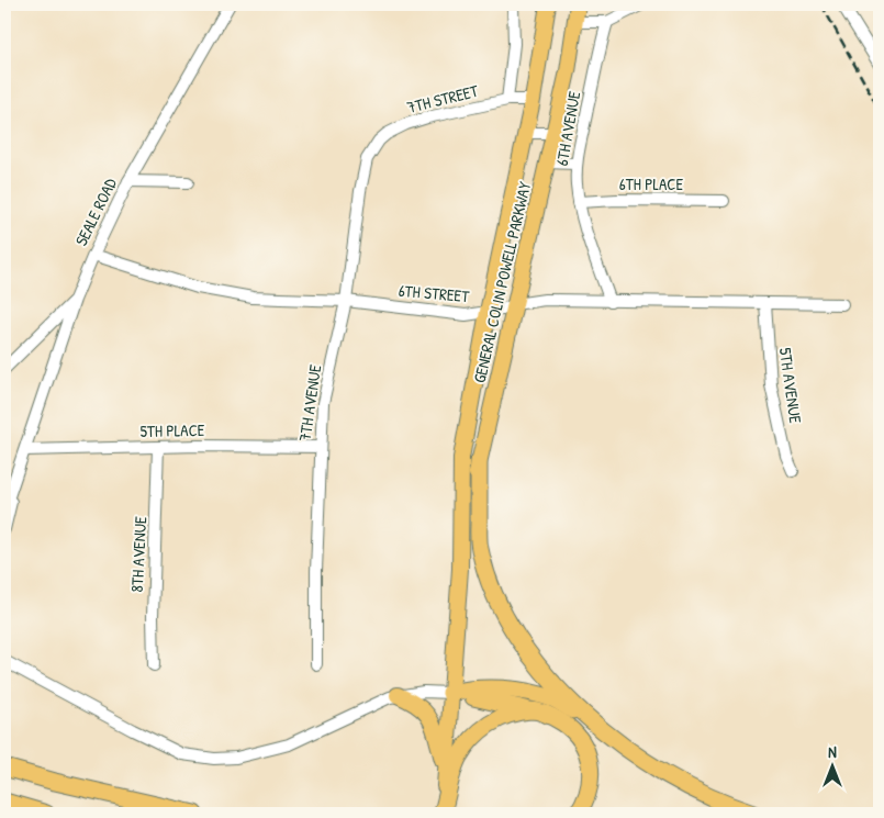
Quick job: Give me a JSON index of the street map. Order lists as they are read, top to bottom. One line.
{"streets":{"main road":["GENERAL COLIN POWELL PARKWAY"],"street":["7TH STREET","6TH AVENUE","6TH PLACE","SEALE ROAD","6TH STREET","5TH AVENUE","7TH AVENUE","5TH PLACE","8TH AVENUE"]},"crossings":[["7TH STREET","GENERAL COLIN POWELL PARKWAY"],["7TH STREET","7TH AVENUE"],["6TH AVENUE","6TH PLACE"],["6TH AVENUE","6TH STREET"],["SEALE ROAD","6TH STREET"],["SEALE ROAD","5TH PLACE"],["GENERAL COLIN POWELL PARKWAY","6TH STREET"],["6TH STREET","5TH AVENUE"],["6TH STREET","7TH AVENUE"],["7TH AVENUE","5TH PLACE"],["5TH PLACE","8TH AVENUE"]],"north":"top"}
